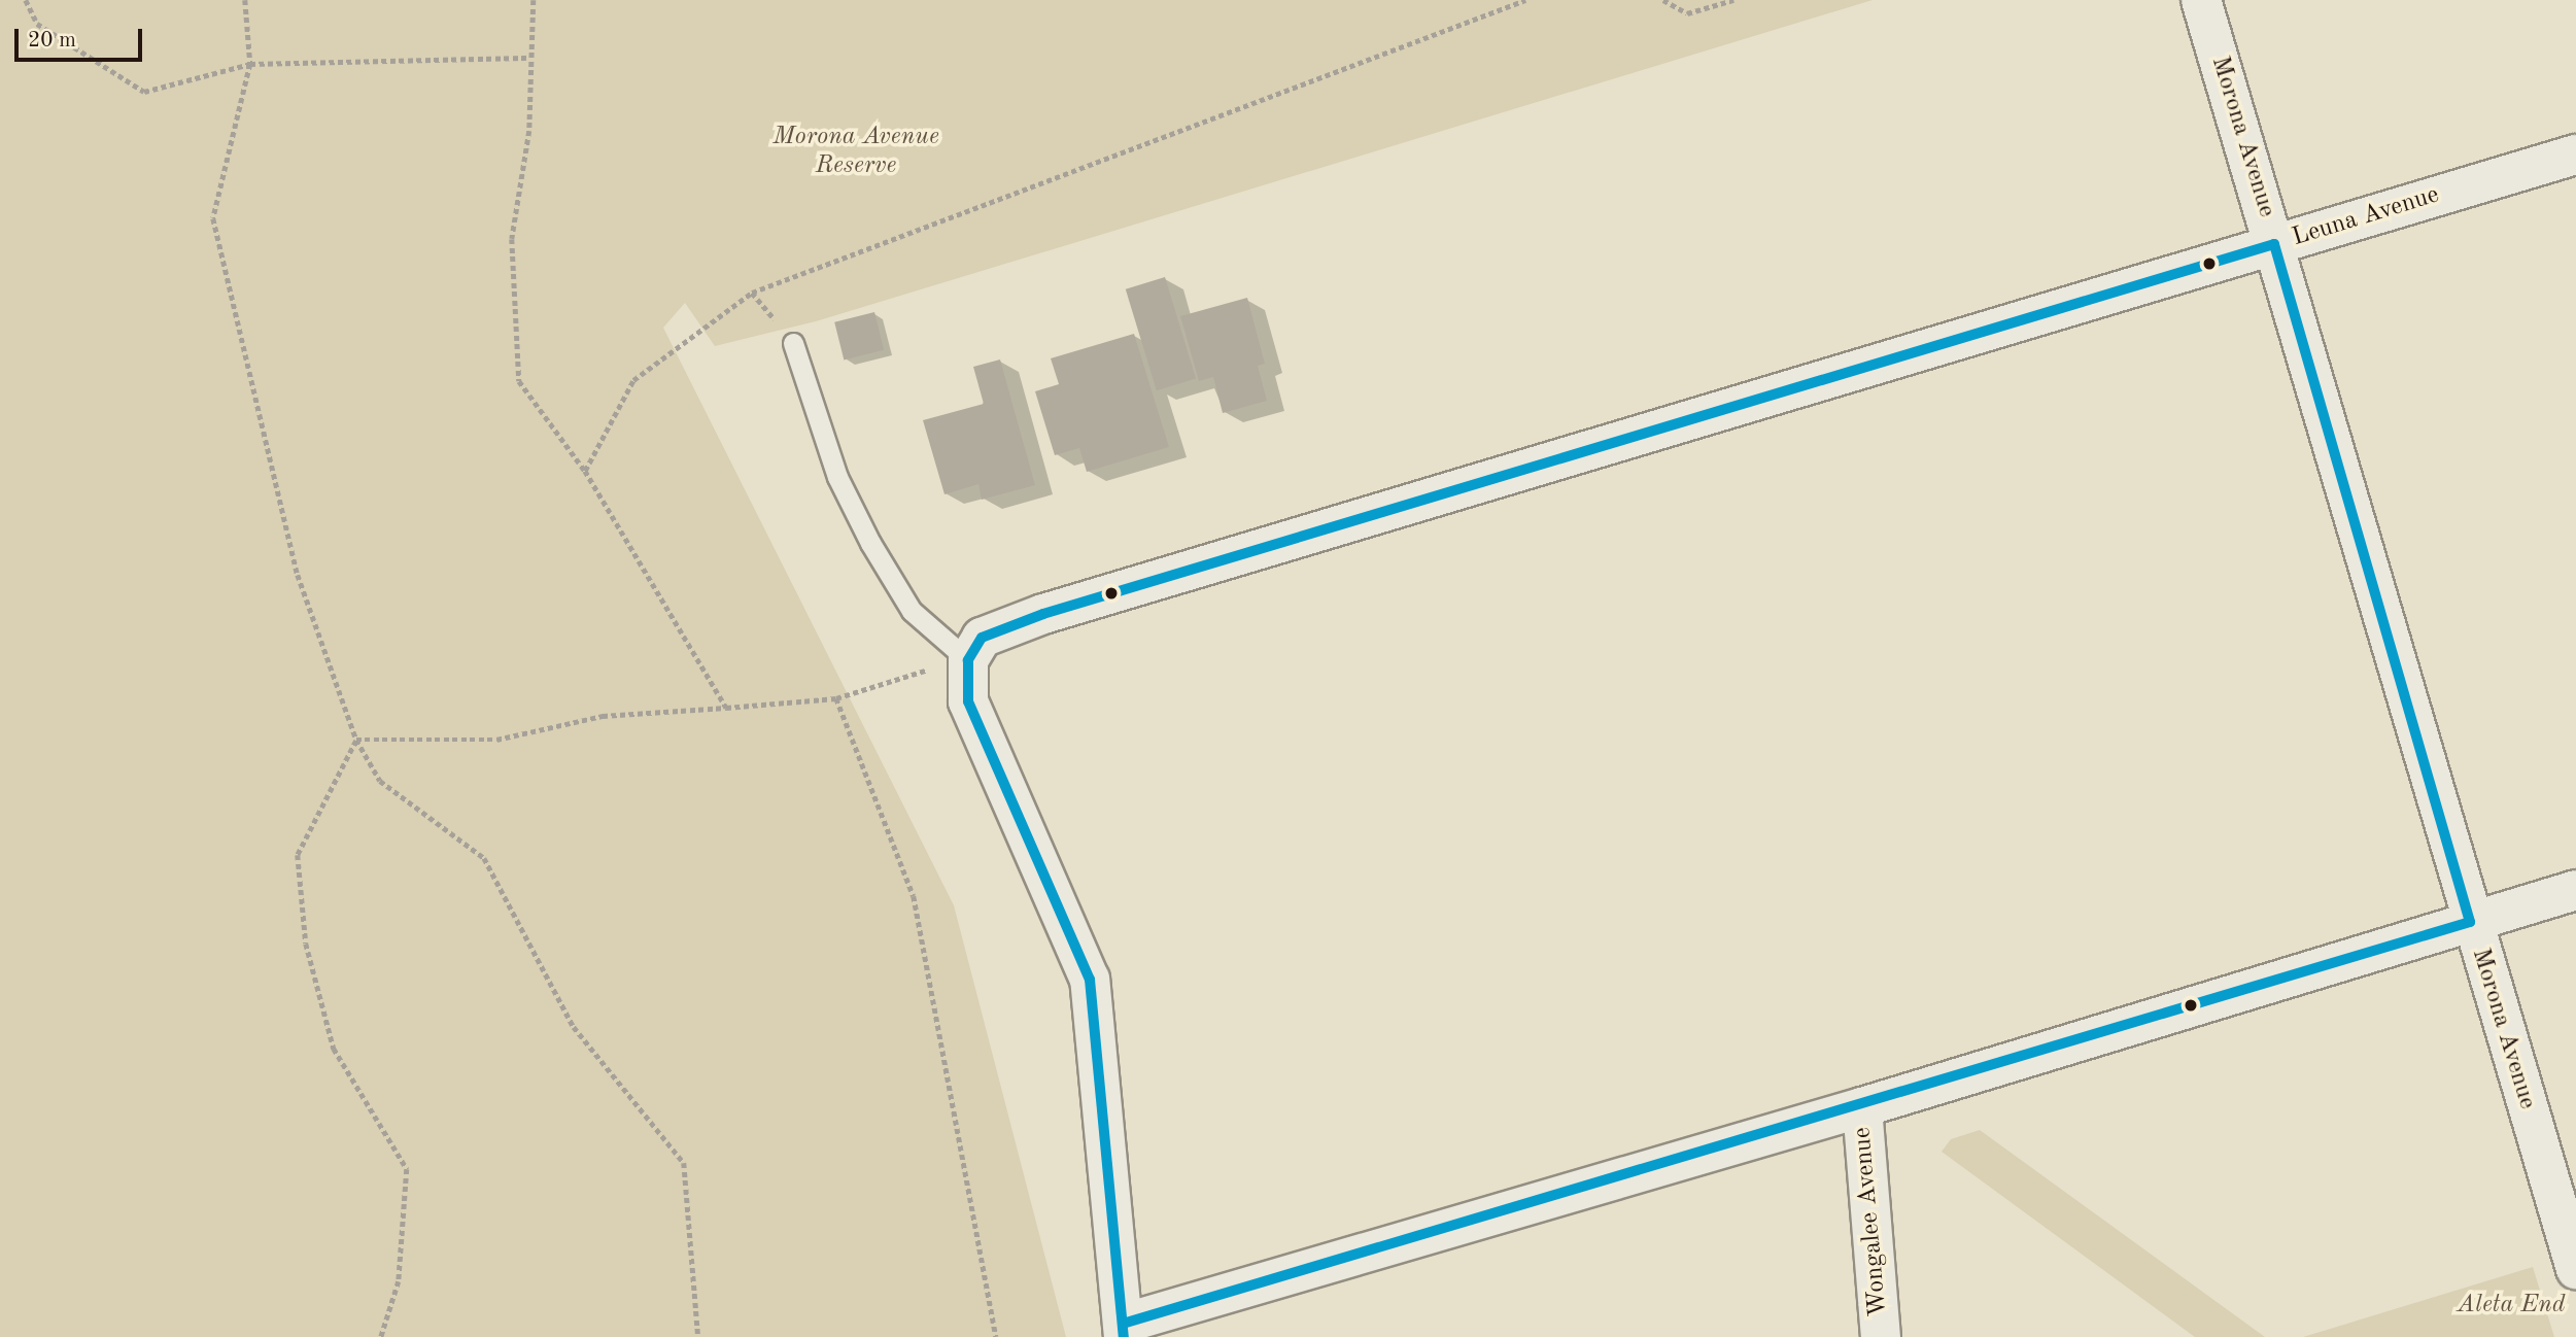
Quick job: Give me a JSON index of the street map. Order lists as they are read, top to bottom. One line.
{"streets":{"street":["Morona Avenue","Leuna Avenue","Wongalee Avenue"]},"crossings":[["Morona Avenue","Leuna Avenue"]],"parks":["Morona Avenue Reserve","Aleta End"],"scale_bar":"20 m"}
